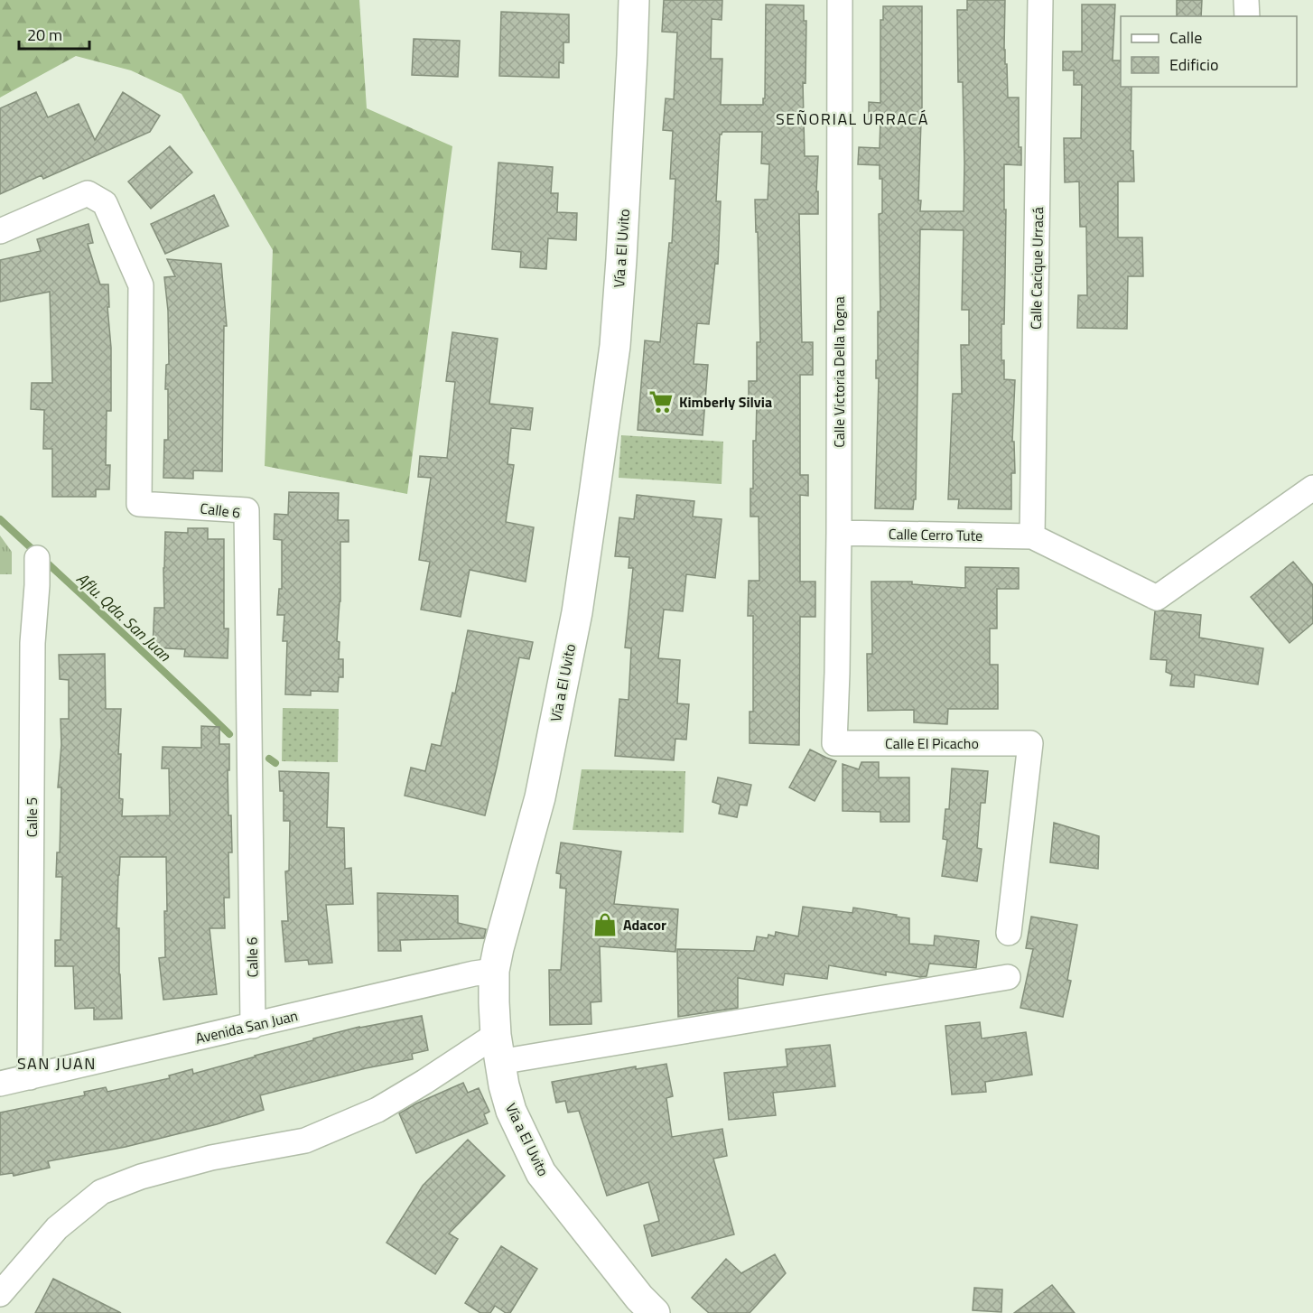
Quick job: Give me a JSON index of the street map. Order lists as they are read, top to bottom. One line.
{"streets":{"street":["Vía a El Uvito","Calle Cacique Urracá","Calle Victoria Della Togna","Calle 6","Calle Cerro Tute","Calle El Picacho","Calle 5","Avenida San Juan"]},"crossings":[["Vía a El Uvito","Avenida San Juan"],["Calle Cacique Urracá","Calle Cerro Tute"],["Calle Victoria Della Togna","Calle Cerro Tute"],["Calle Victoria Della Togna","Calle El Picacho"],["Calle 6","Avenida San Juan"],["Calle 5","Avenida San Juan"]],"districts":["SEÑORIAL URRACÁ","SAN JUAN"],"water":["Aflu. Qda. San Juan"],"places":{"supermarket":["Kimberly Silvia"],"shop":["Adacor"]},"legend":["Calle","Edificio"],"scale_bar":"20 m"}
